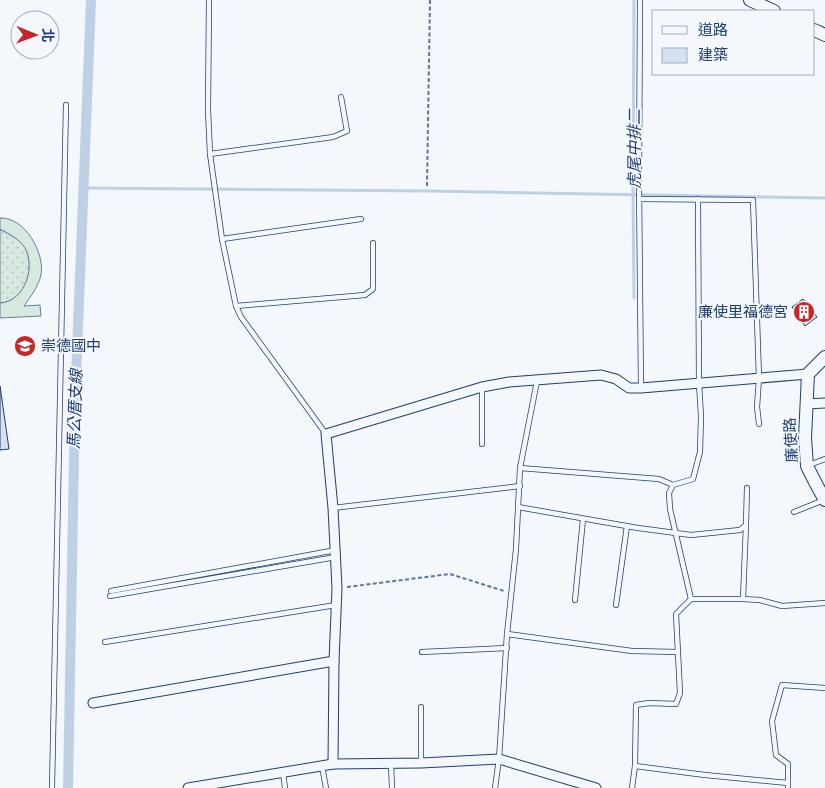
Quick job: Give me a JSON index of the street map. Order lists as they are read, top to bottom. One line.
{"streets":{"street":["廉使路"]},"water":["虎尾中排二","馬公厝支線"],"places":{"building":["廉使里福德宮"],"school or university":["崇德國中"]},"legend":["道路","建築"],"north":"right"}
